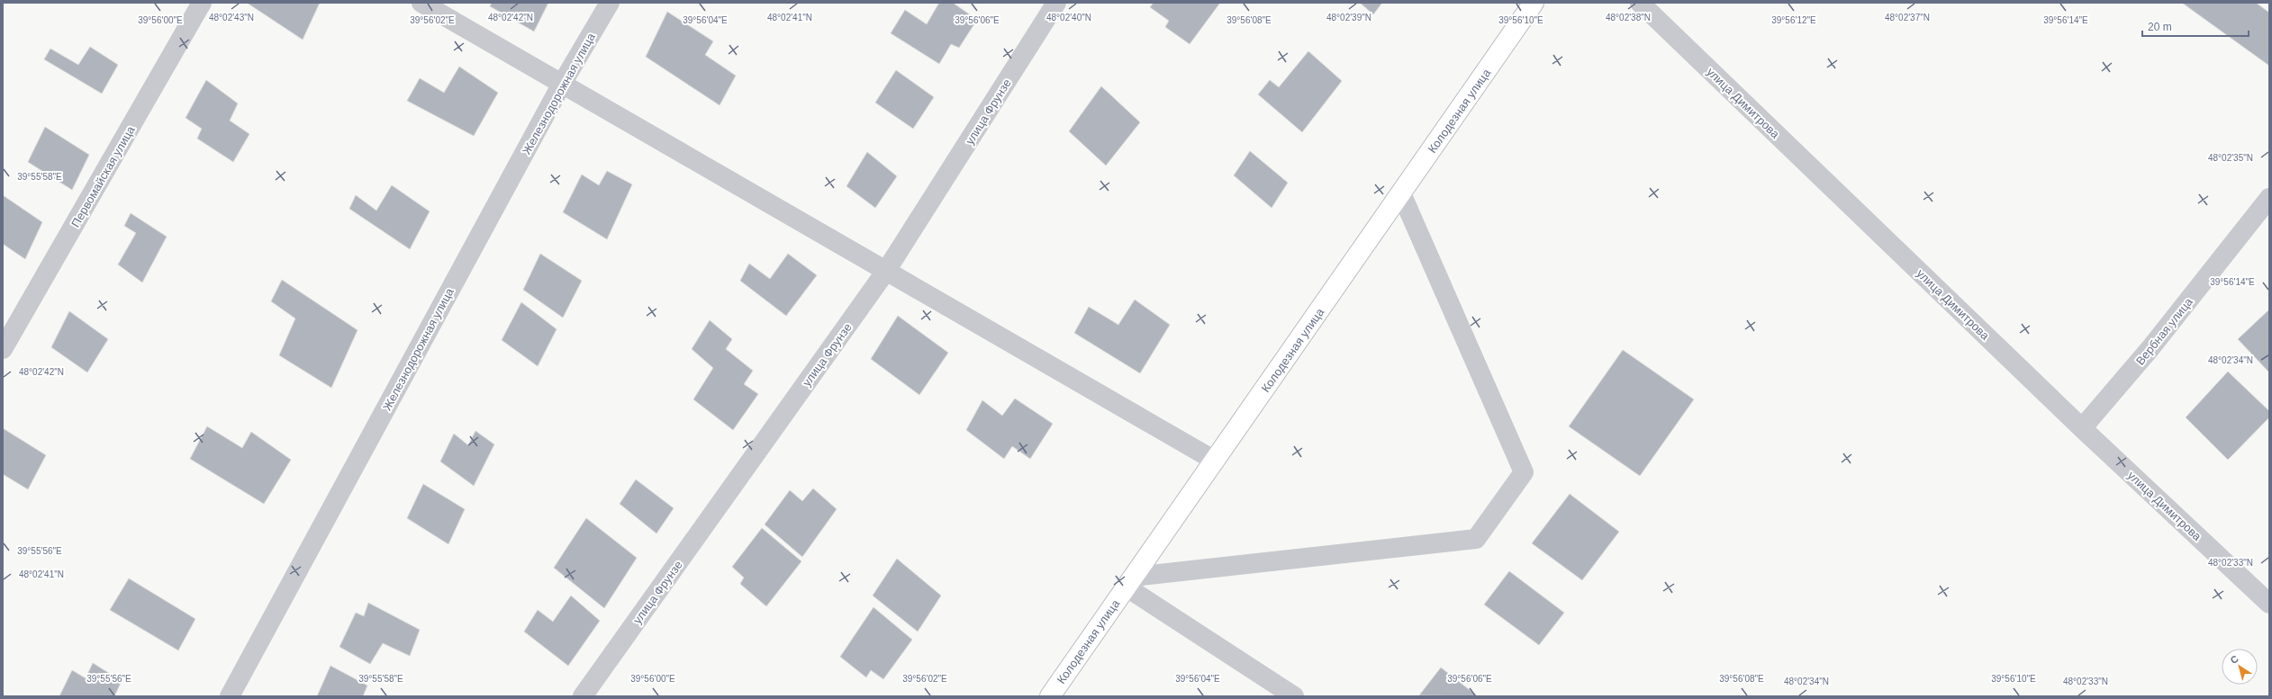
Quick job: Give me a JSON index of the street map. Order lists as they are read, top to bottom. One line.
{"streets":{"main road":["Колодезная улица"],"street":["Железнодорожная улица","улица Димитрова","улица Фрунзе","Первомайская улица","Вербная улица"]},"crossings":[["улица Димитрова","Вербная улица"]],"scale_bar":"20 m","north":"top left","coordinates":["48°02'43\"N","48°02'42\"N","48°02'41\"N","48°02'40\"N","48°02'39\"N","48°02'38\"N","48°02'37\"N","39°56'00\"E","39°56'02\"E","39°56'04\"E","39°56'06\"E","39°56'08\"E","39°56'10\"E","39°56'12\"E","39°56'14\"E","48°02'35\"N","39°55'58\"E","48°02'34\"N","39°55'56\"E","48°02'33\"N"]}
